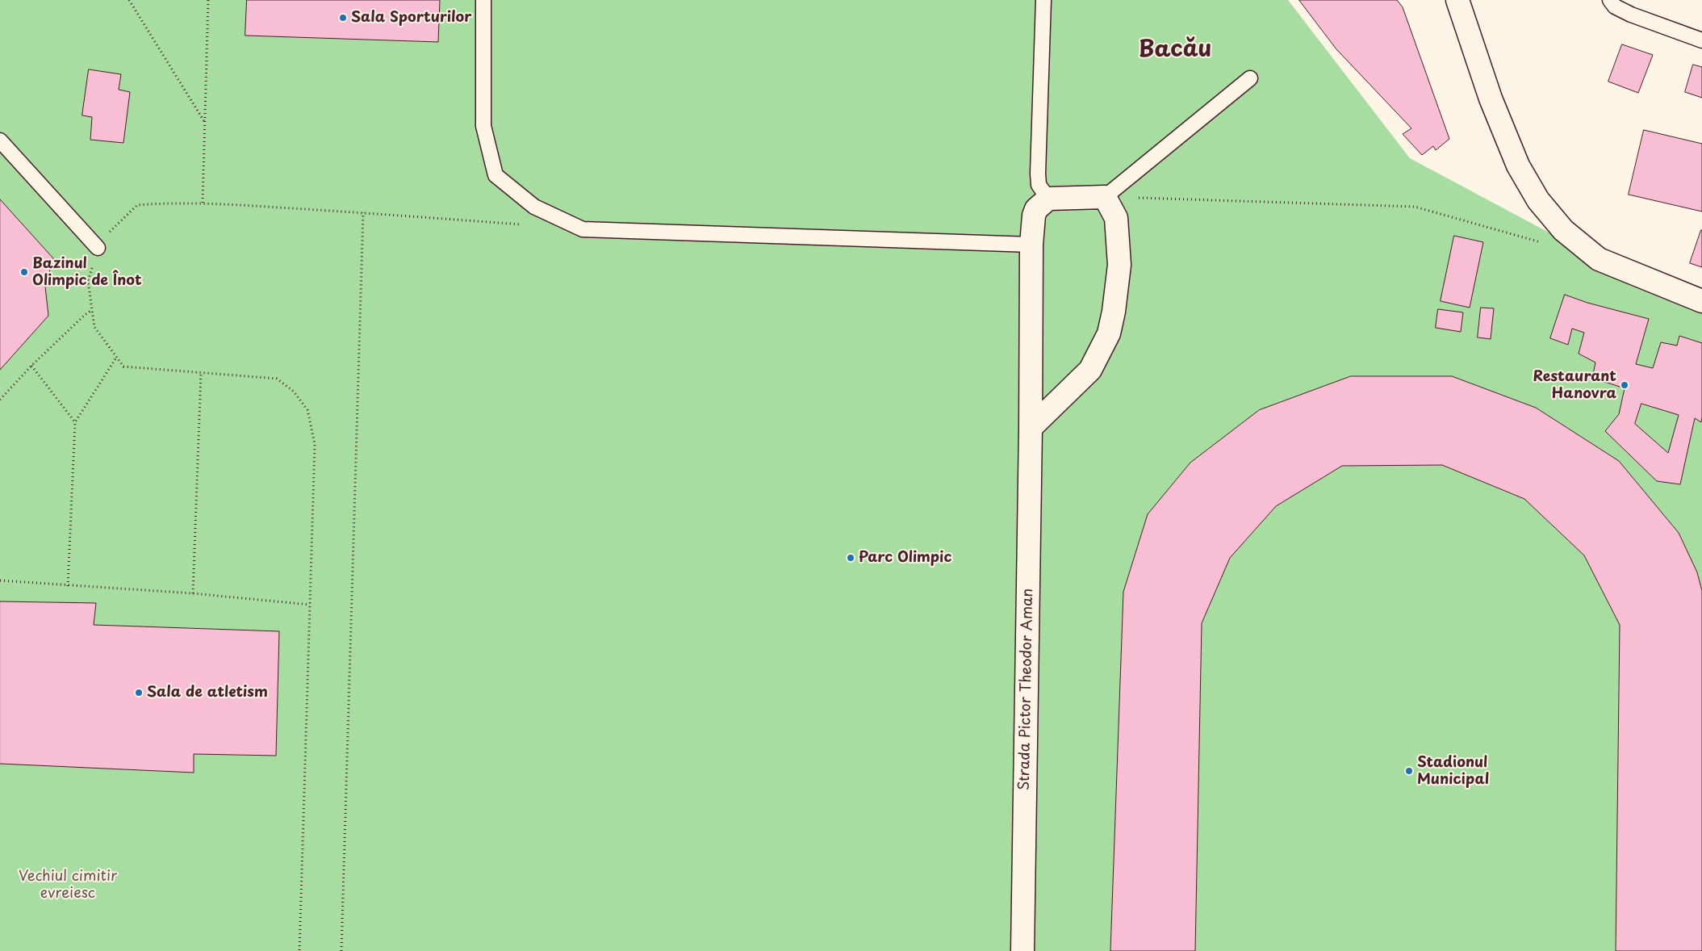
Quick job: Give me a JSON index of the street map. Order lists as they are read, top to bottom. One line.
{"streets":{"street":["Strada Pictor Theodor Aman"]},"districts":["Bacău"],"parks":["Vechiul cimitir evreiesc"],"places":["Sala Sporturilor","Bazinul Olimpic de Înot","Restaurant Hanovra","Parc Olimpic","Sala de atletism","Stadionul Municipal"]}
